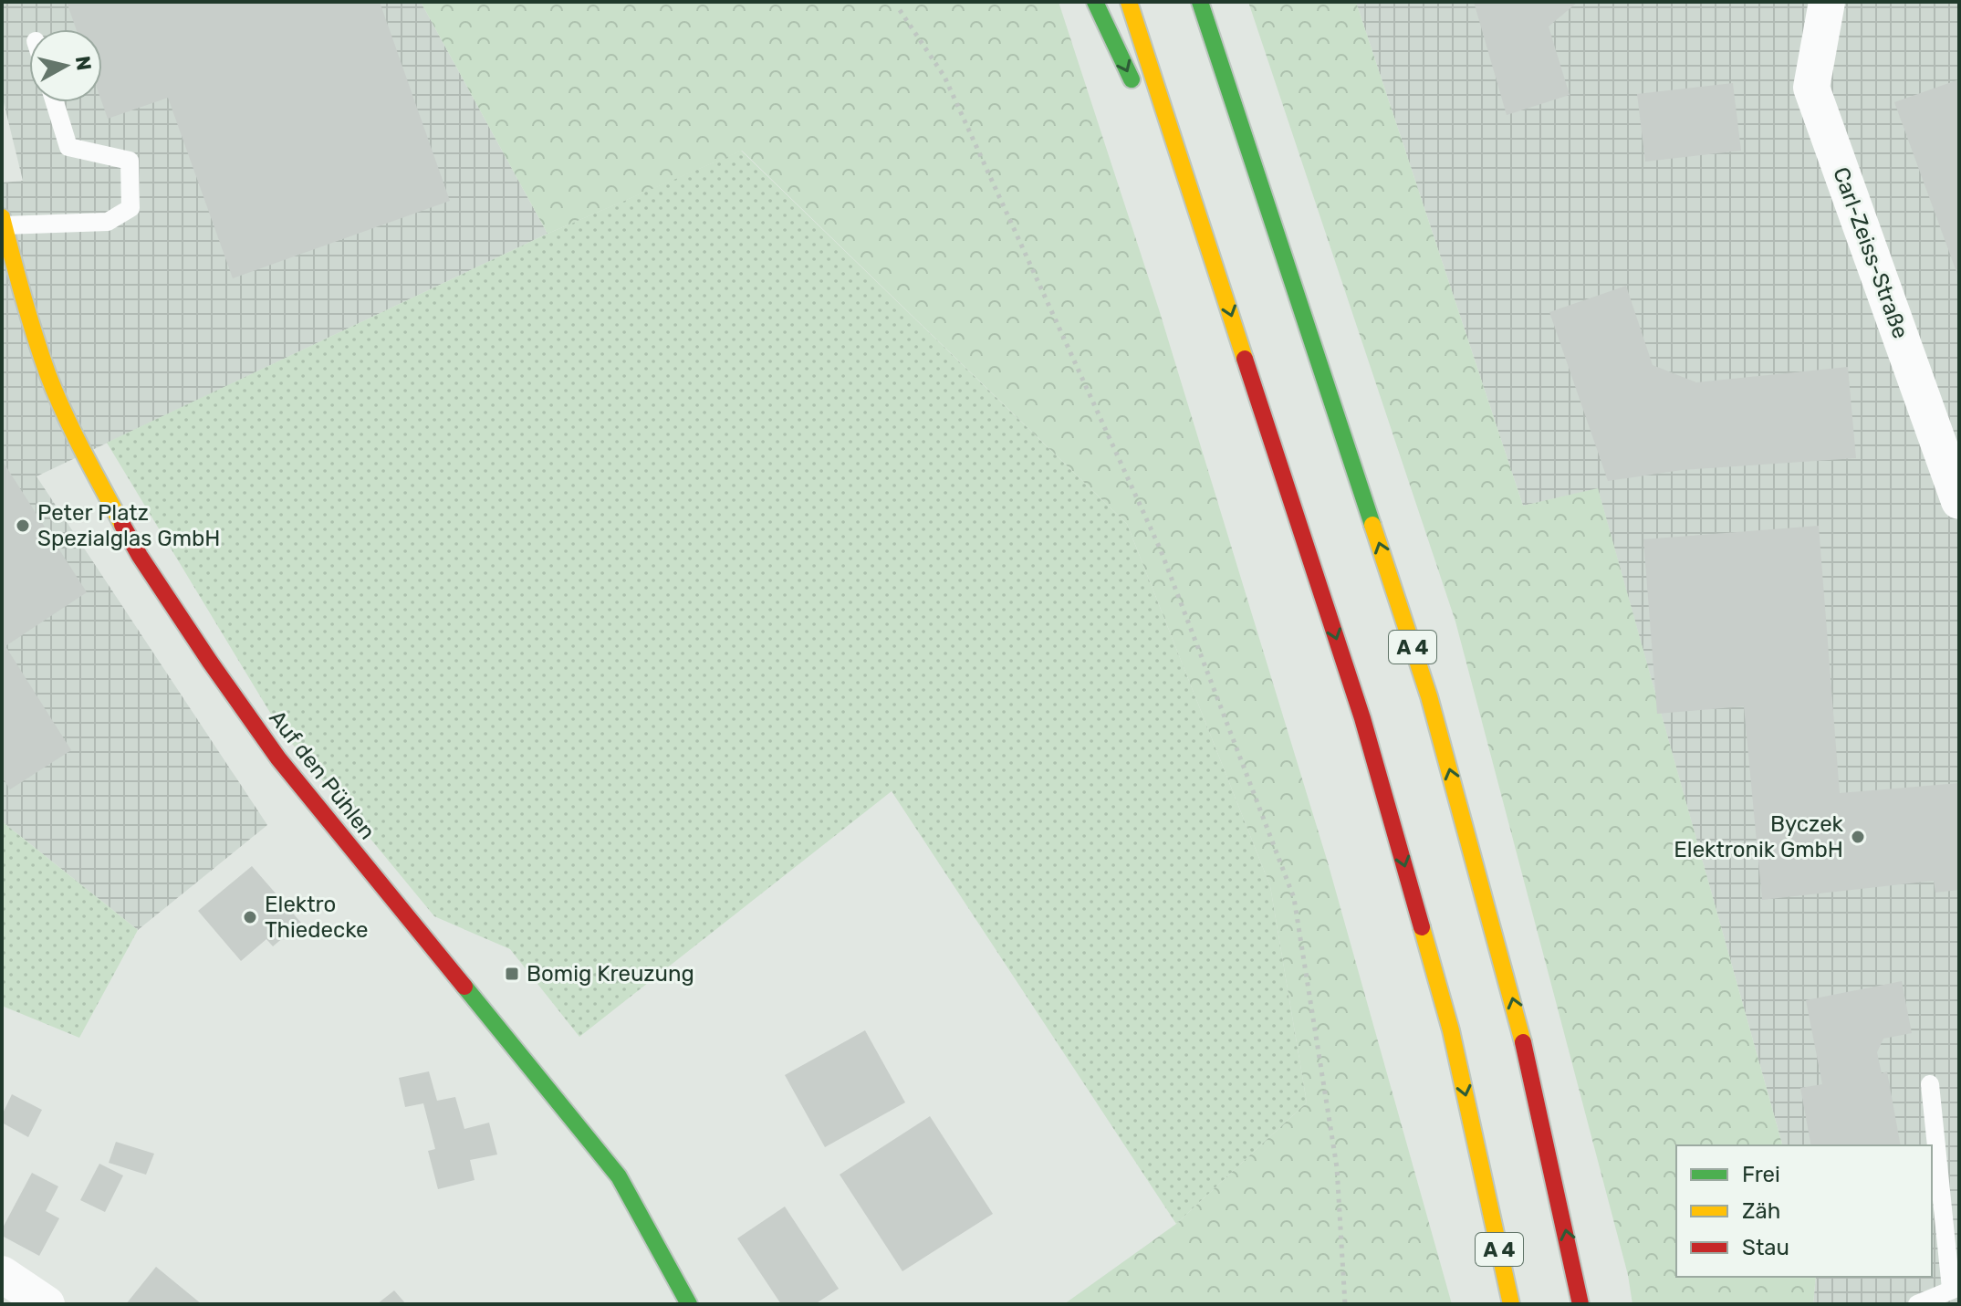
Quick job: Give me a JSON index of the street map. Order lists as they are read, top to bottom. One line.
{"streets":{"main road":["A 4","Auf den Pühlen"],"street":["Carl-Zeiss-Straße"]},"places":{"other":["Peter Platz Spezialglas GmbH","Byczek Elektronik GmbH","Elektro Thiedecke"],"transit":["Bomig Kreuzung"]},"legend":["Frei","Zäh","Stau"],"north":"right"}
